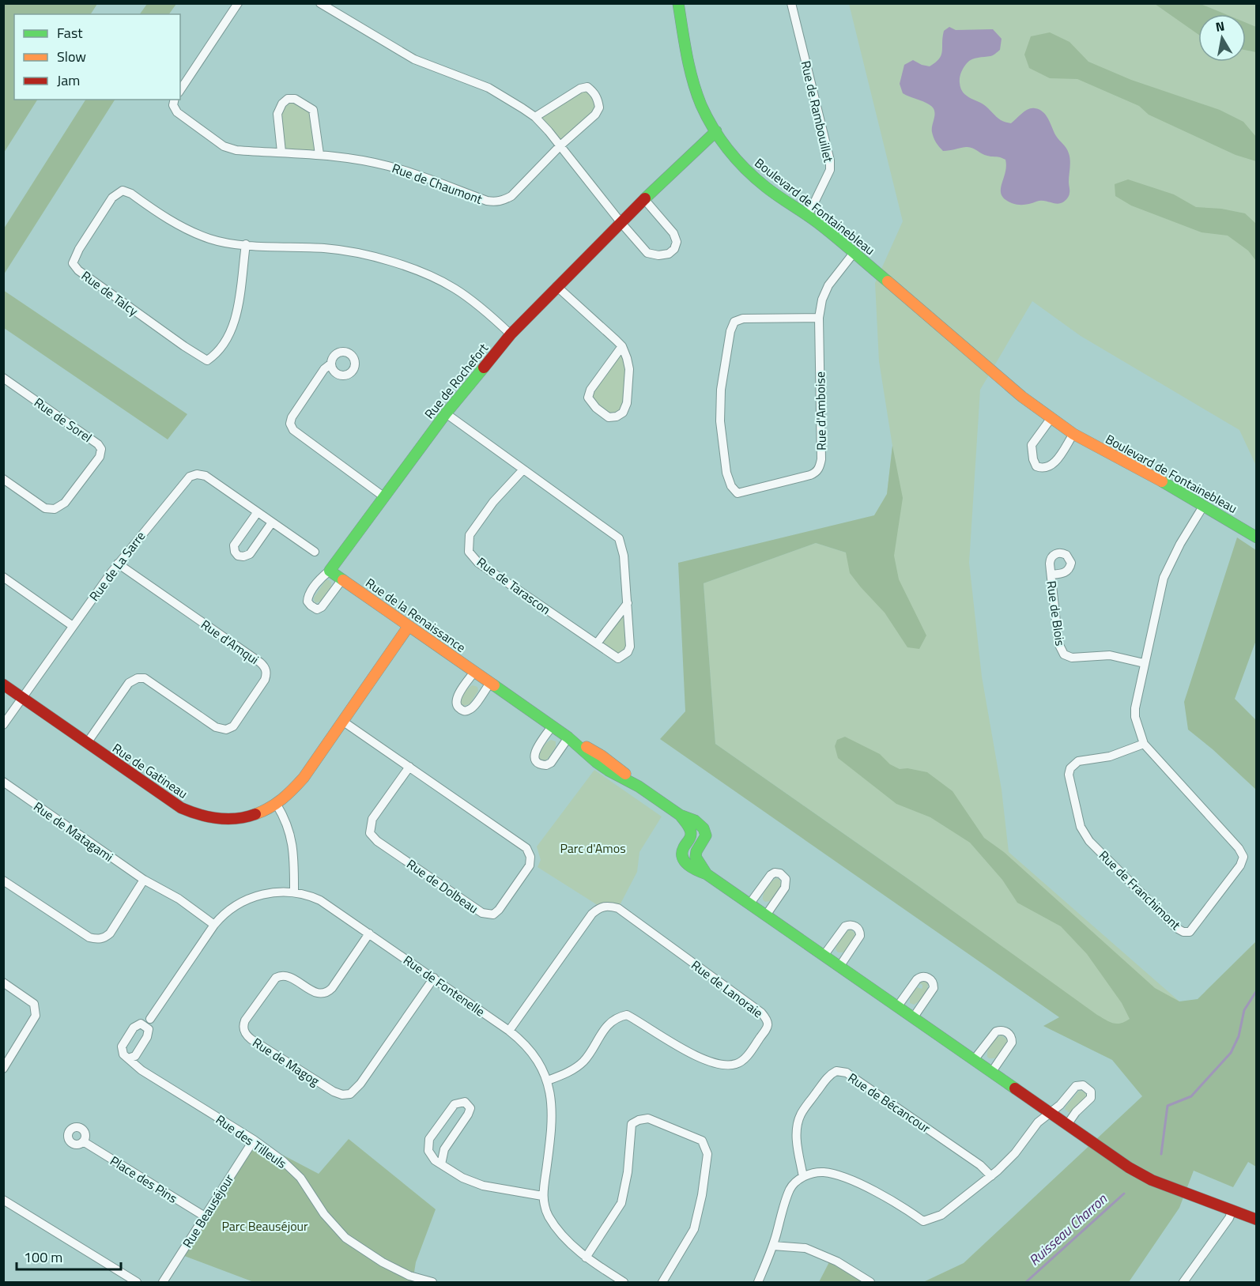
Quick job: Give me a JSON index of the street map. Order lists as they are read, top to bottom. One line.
{"streets":{"street":["Rue de Rambouillet","Rue de Chaumont","Boulevard de Fontainebleau","Rue de Talcy","Rue de Rochefort","Rue d'Amboise","Rue de Sorel","Rue de La Sarre","Rue de Tarascon","Rue de Blois","Rue de la Renaissance","Rue d'Amqui","Rue de Gatineau","Rue de Matagami","Rue de Dolbeau","Rue de Franchimont","Rue de Fontenelle","Rue de Lanoraie","Rue de Magog","Rue de Bécancour","Rue des Tilleuls","Place des Pins","Rue Beauséjour"]},"crossings":[["Rue de Rambouillet","Boulevard de Fontainebleau"],["Boulevard de Fontainebleau","Rue de Rochefort"],["Boulevard de Fontainebleau","Rue d'Amboise"],["Boulevard de Fontainebleau","Rue de Franchimont"],["Rue de Talcy","Rue de Rochefort"],["Rue de Rochefort","Rue de Tarascon"],["Rue de Rochefort","Rue de la Renaissance"],["Rue de La Sarre","Rue d'Amqui"],["Rue de La Sarre","Rue de Gatineau"],["Rue de Blois","Rue de Franchimont"],["Rue de la Renaissance","Rue de Gatineau"],["Rue d'Amqui","Rue de Gatineau"],["Rue de Gatineau","Rue de Dolbeau"],["Rue de Matagami","Rue de Fontenelle"],["Rue de Fontenelle","Rue de Lanoraie"],["Rue de Fontenelle","Rue de Magog"],["Rue des Tilleuls","Rue Beauséjour"],["Place des Pins","Rue Beauséjour"]],"water":["Ruisseau Charron"],"parks":["Parc d'Amos","Parc Beauséjour"],"legend":["Fast","Slow","Jam"],"scale_bar":"100 m","north":"top"}
